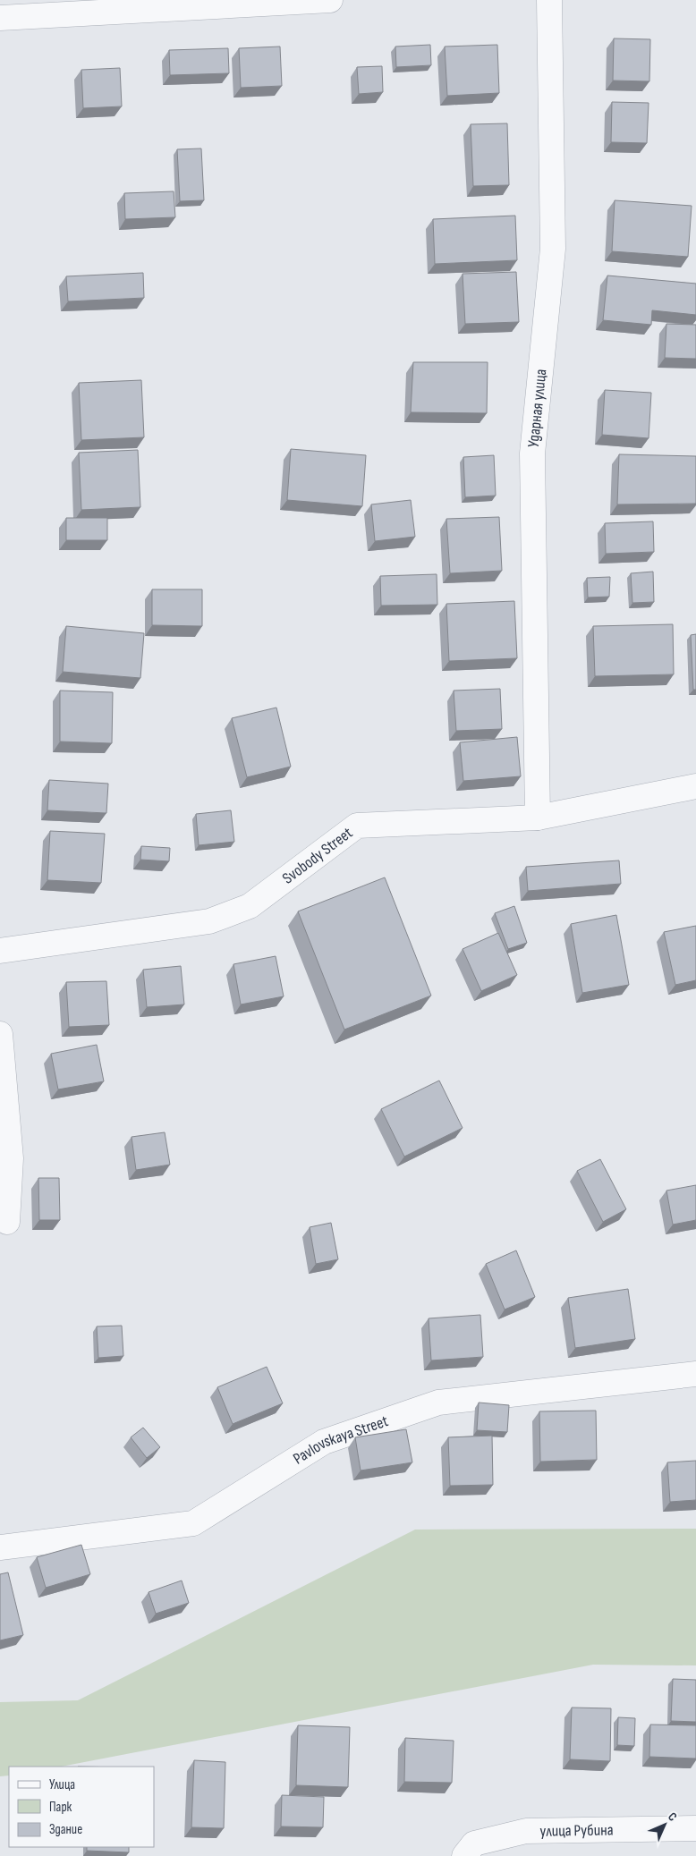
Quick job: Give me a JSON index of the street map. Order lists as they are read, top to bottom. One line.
{"streets":{"street":["Ударная улица","Svobody Street","Pavlovskaya Street","улица Рубина"]},"crossings":[["Ударная улица","Svobody Street"]],"legend":["Улица","Парк","Здание"],"north":"top right"}
